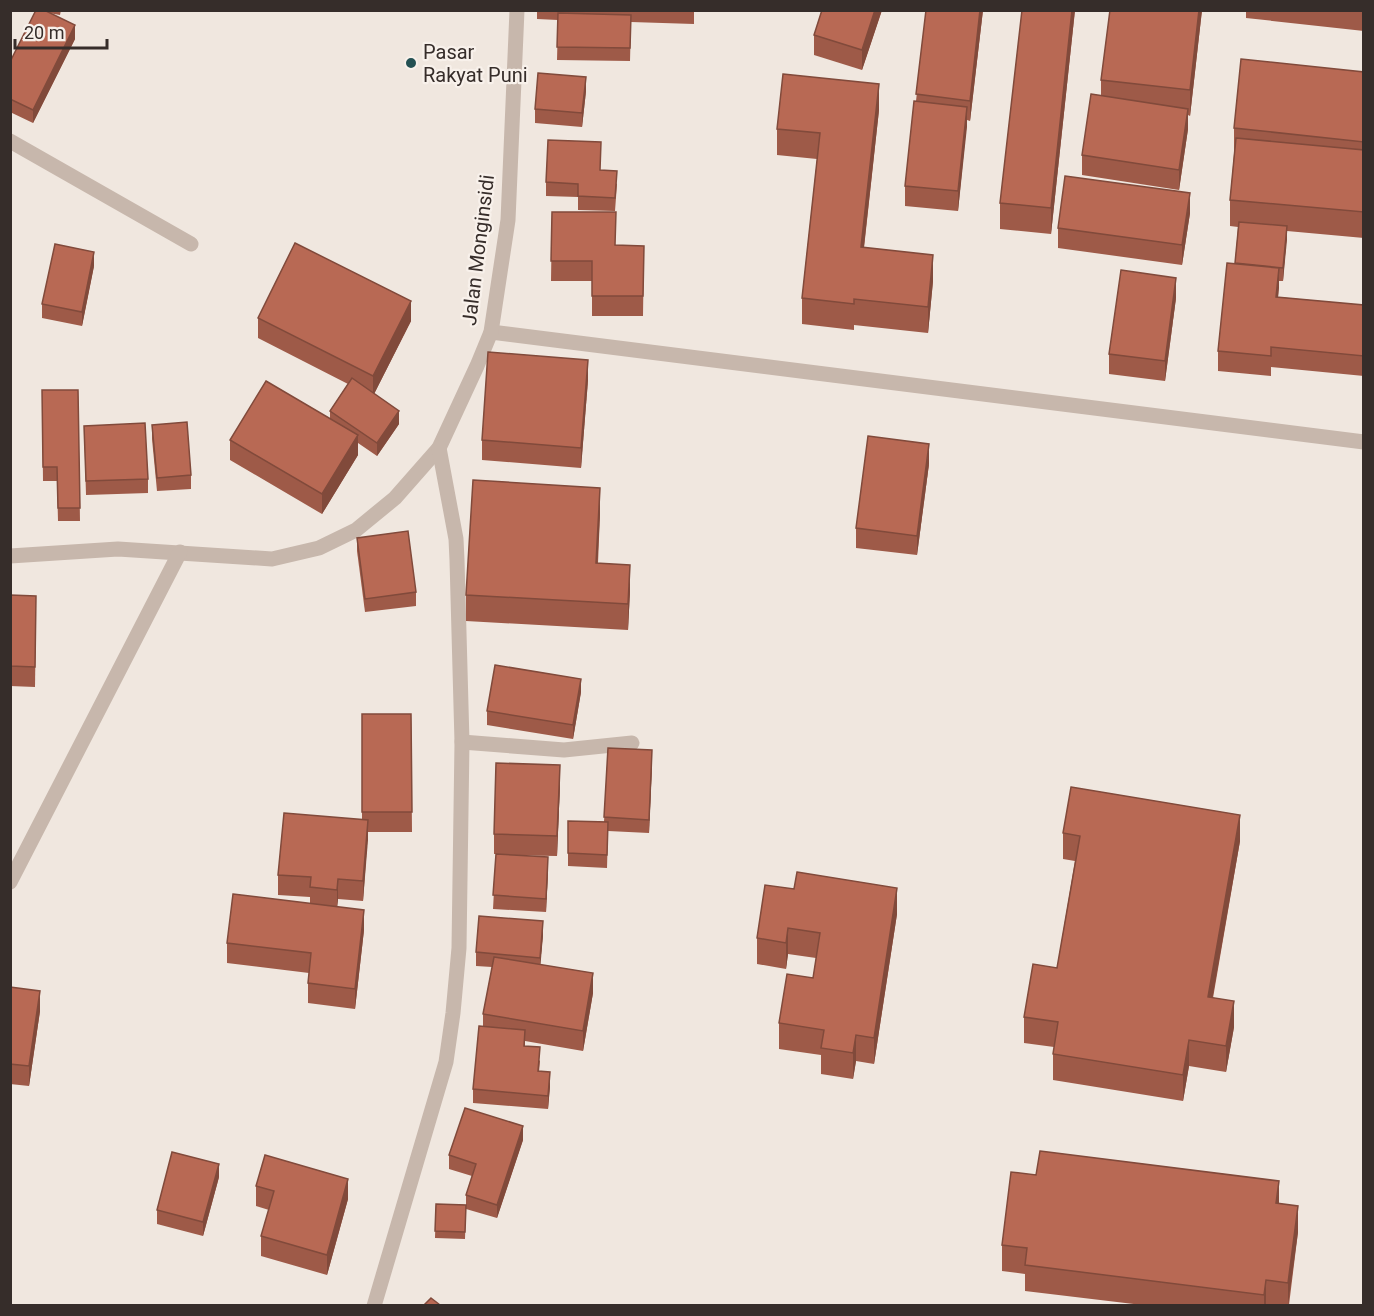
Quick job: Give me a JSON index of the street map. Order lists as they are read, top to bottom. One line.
{"streets":{"street":["Jalan Monginsidi"]},"places":["Pasar Rakyat Puni"],"scale_bar":"20 m"}
